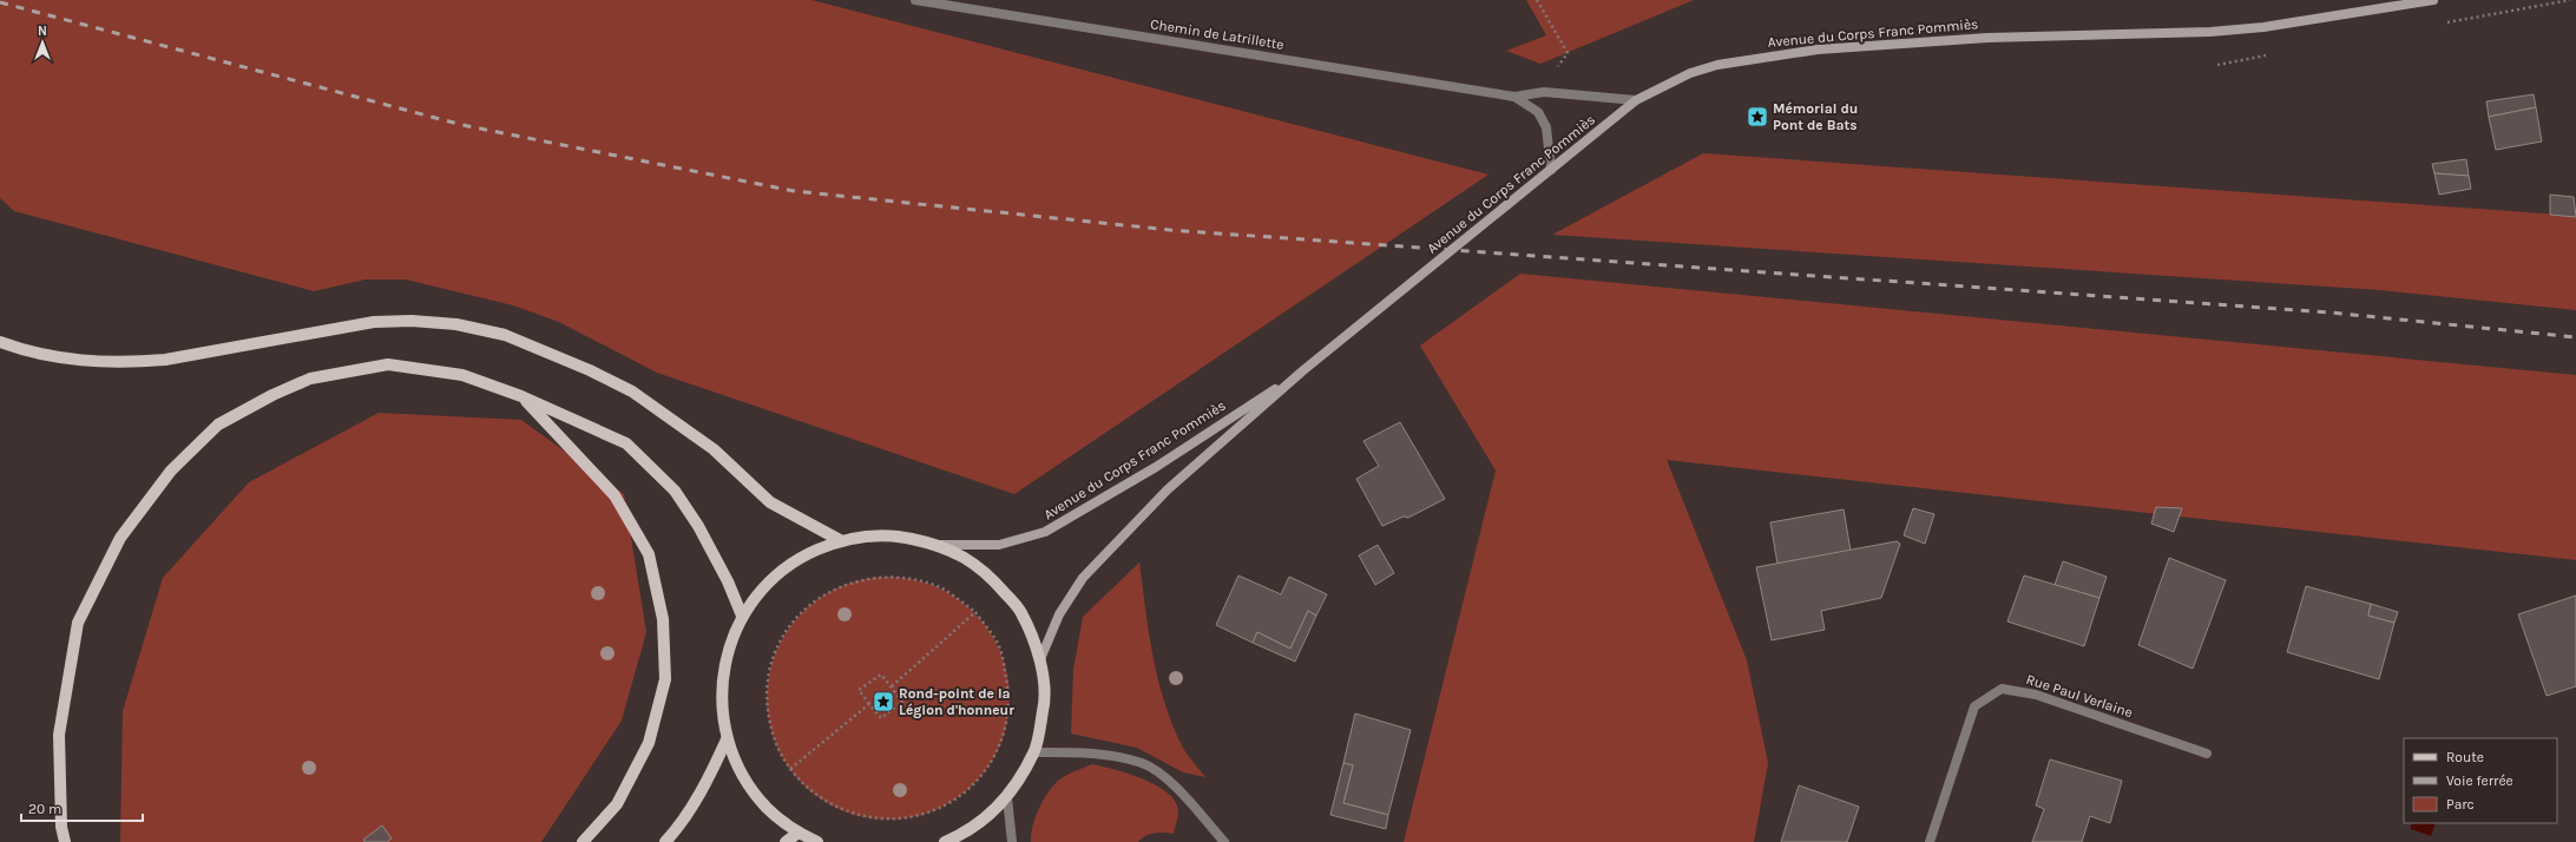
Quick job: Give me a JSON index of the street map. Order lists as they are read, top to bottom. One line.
{"streets":{"main road":["Avenue du Corps Franc Pommiès"],"street":["Chemin de Latrillette","Rue Paul Verlaine"]},"crossings":[["Avenue du Corps Franc Pommiès","Chemin de Latrillette"]],"places":{"place":["Mémorial du Pont de Bats","Rond-point de la Légion d'honneur"]},"legend":["Route","Voie ferrée","Parc"],"scale_bar":"20 m","north":"top"}
